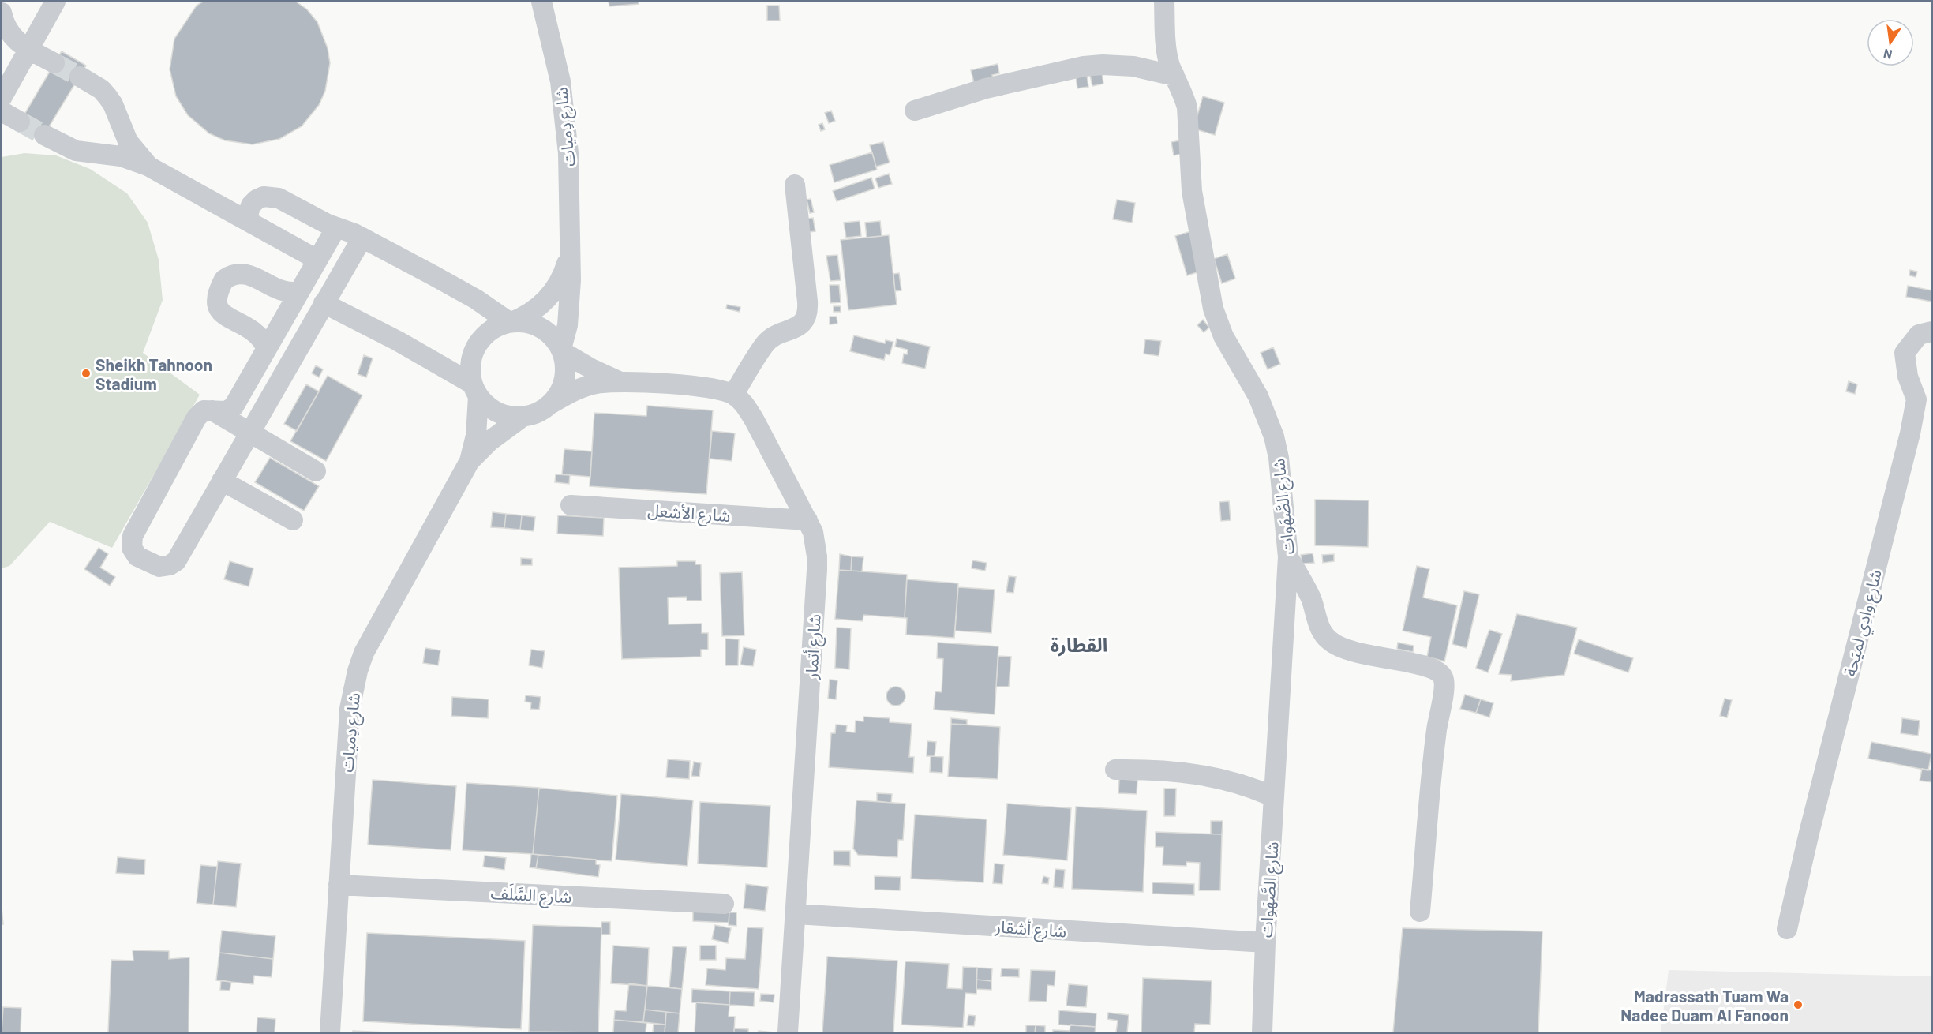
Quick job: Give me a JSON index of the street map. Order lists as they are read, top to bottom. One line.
{"streets":{"street":["شارع دِميات","شارع الصَّهَوات","شارع الأشعل","شارع وادِي لميَحة","شارع أتمار","شارع السَّلَف","شارع أشقار"]},"crossings":[["شارع دِميات","شارع أتمار"],["شارع دِميات","شارع السَّلَف"],["شارع الصَّهَوات","شارع أشقار"],["شارع الأشعل","شارع أتمار"],["شارع أتمار","شارع أشقار"]],"districts":["القطارة"],"places":["Sheikh Tahnoon Stadium","Madrassath Tuam Wa Nadee Duam Al Fanoon"],"north":"bottom"}
